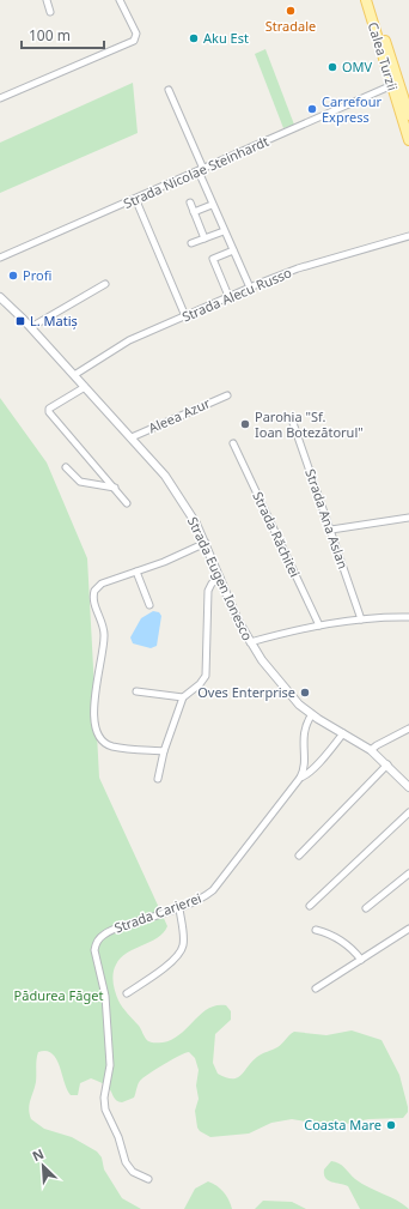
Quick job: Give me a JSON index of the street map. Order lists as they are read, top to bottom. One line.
{"streets":{"main road":["Calea Turzii"],"street":["Strada Nicolae Steinhardt","Strada Alecu Russo","Aleea Azur","Strada Ana Aslan","Strada Răchitei","Strada Eugen Ionesco","Strada Carierei"]},"crossings":[["Calea Turzii","Strada Nicolae Steinhardt"],["Strada Alecu Russo","Strada Eugen Ionesco"],["Aleea Azur","Strada Eugen Ionesco"],["Strada Eugen Ionesco","Strada Carierei"]],"parks":["Pădurea Făget"],"places":{"other":["Stradale","Aku Est","OMV","Carrefour Express","Profi","Parohia \"Sf. Ioan Botezătorul\"","Oves Enterprise","Coasta Mare"],"transit":["L. Matiș"]},"scale_bar":"100 m","north":"top left"}
